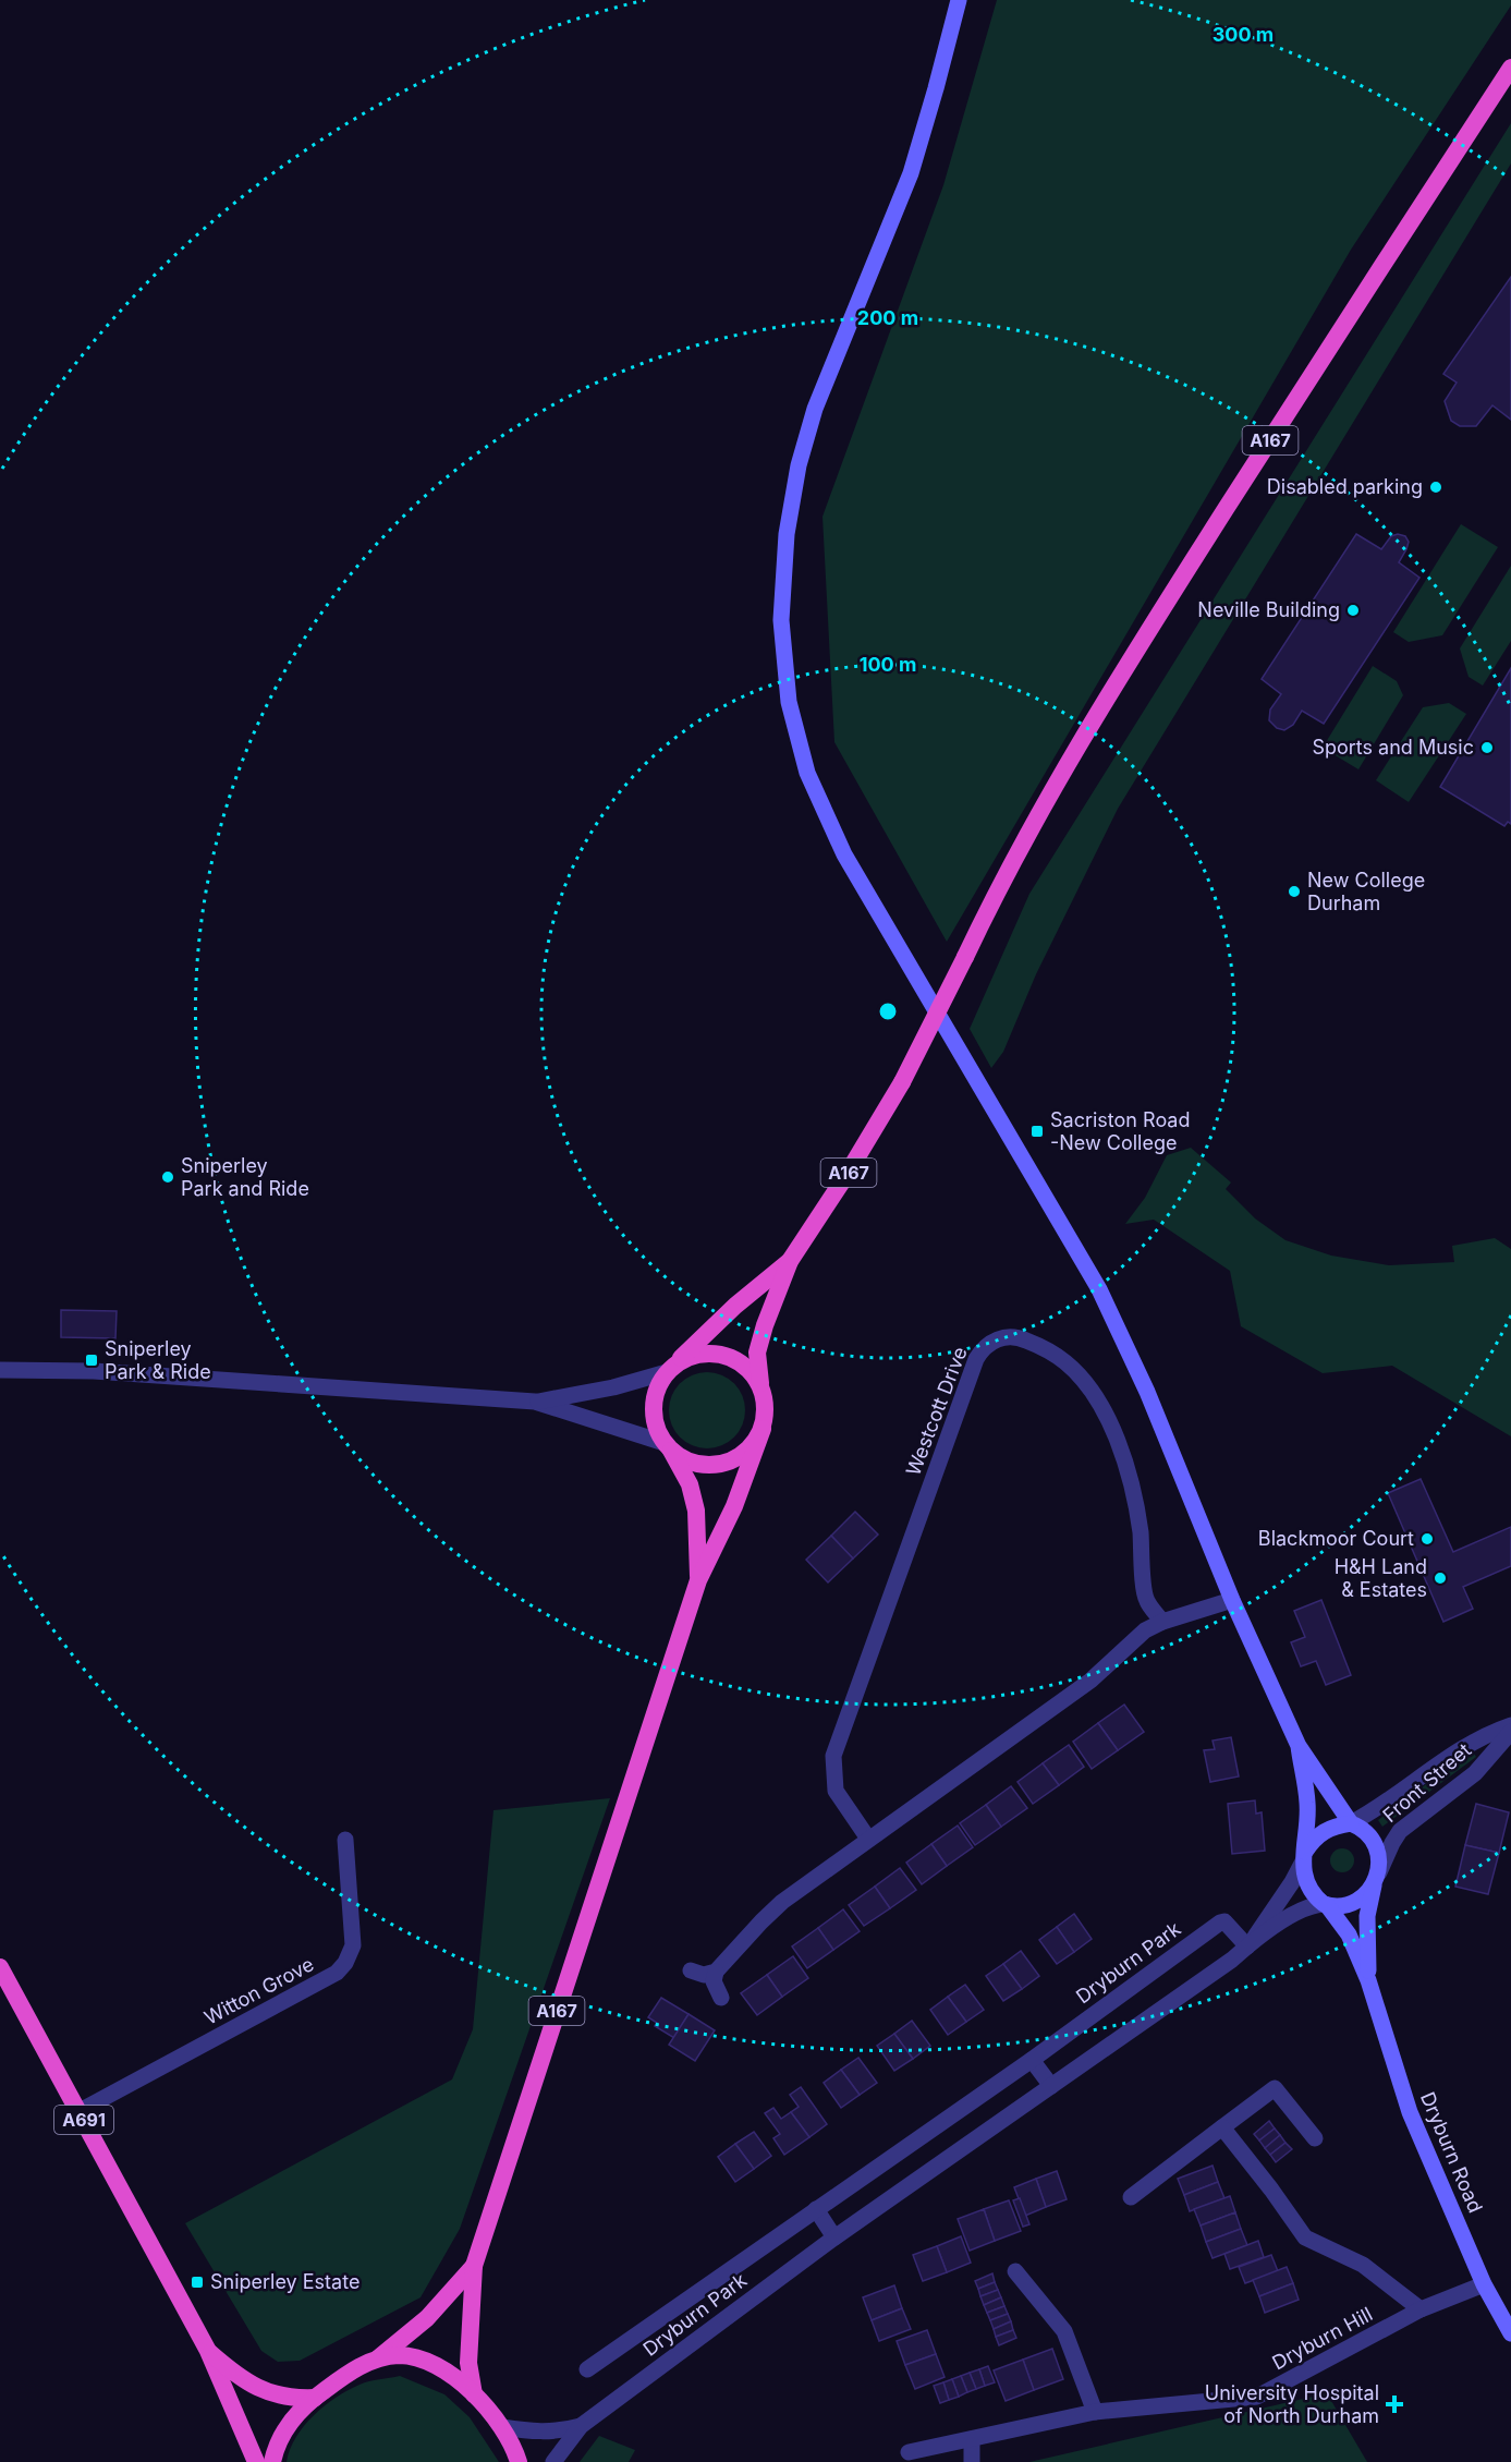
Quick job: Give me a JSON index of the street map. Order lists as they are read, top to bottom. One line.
{"streets":{"highway":["A167","A691"],"main road":["Dryburn Road"],"street":["Westcott Drive","Front Street","Dryburn Park","Witton Grove","Dryburn Hill"]},"crossings":[["A167","Dryburn Park"],["A167","A691"],["Front Street","Dryburn Park"],["Front Street","Dryburn Road"],["Dryburn Park","Dryburn Road"],["Witton Grove","A691"],["Dryburn Road","Dryburn Hill"]],"places":{"other":["Disabled parking","Neville Building","Sports and Music","New College Durham","Sniperley Park and Ride","Blackmoor Court","H&H Land & Estates"],"transit":["Sacriston Road -New College","Sniperley Park & Ride","Sniperley Estate"],"health":["University Hospital of North Durham"]},"rings":["300 m","200 m","100 m"]}
